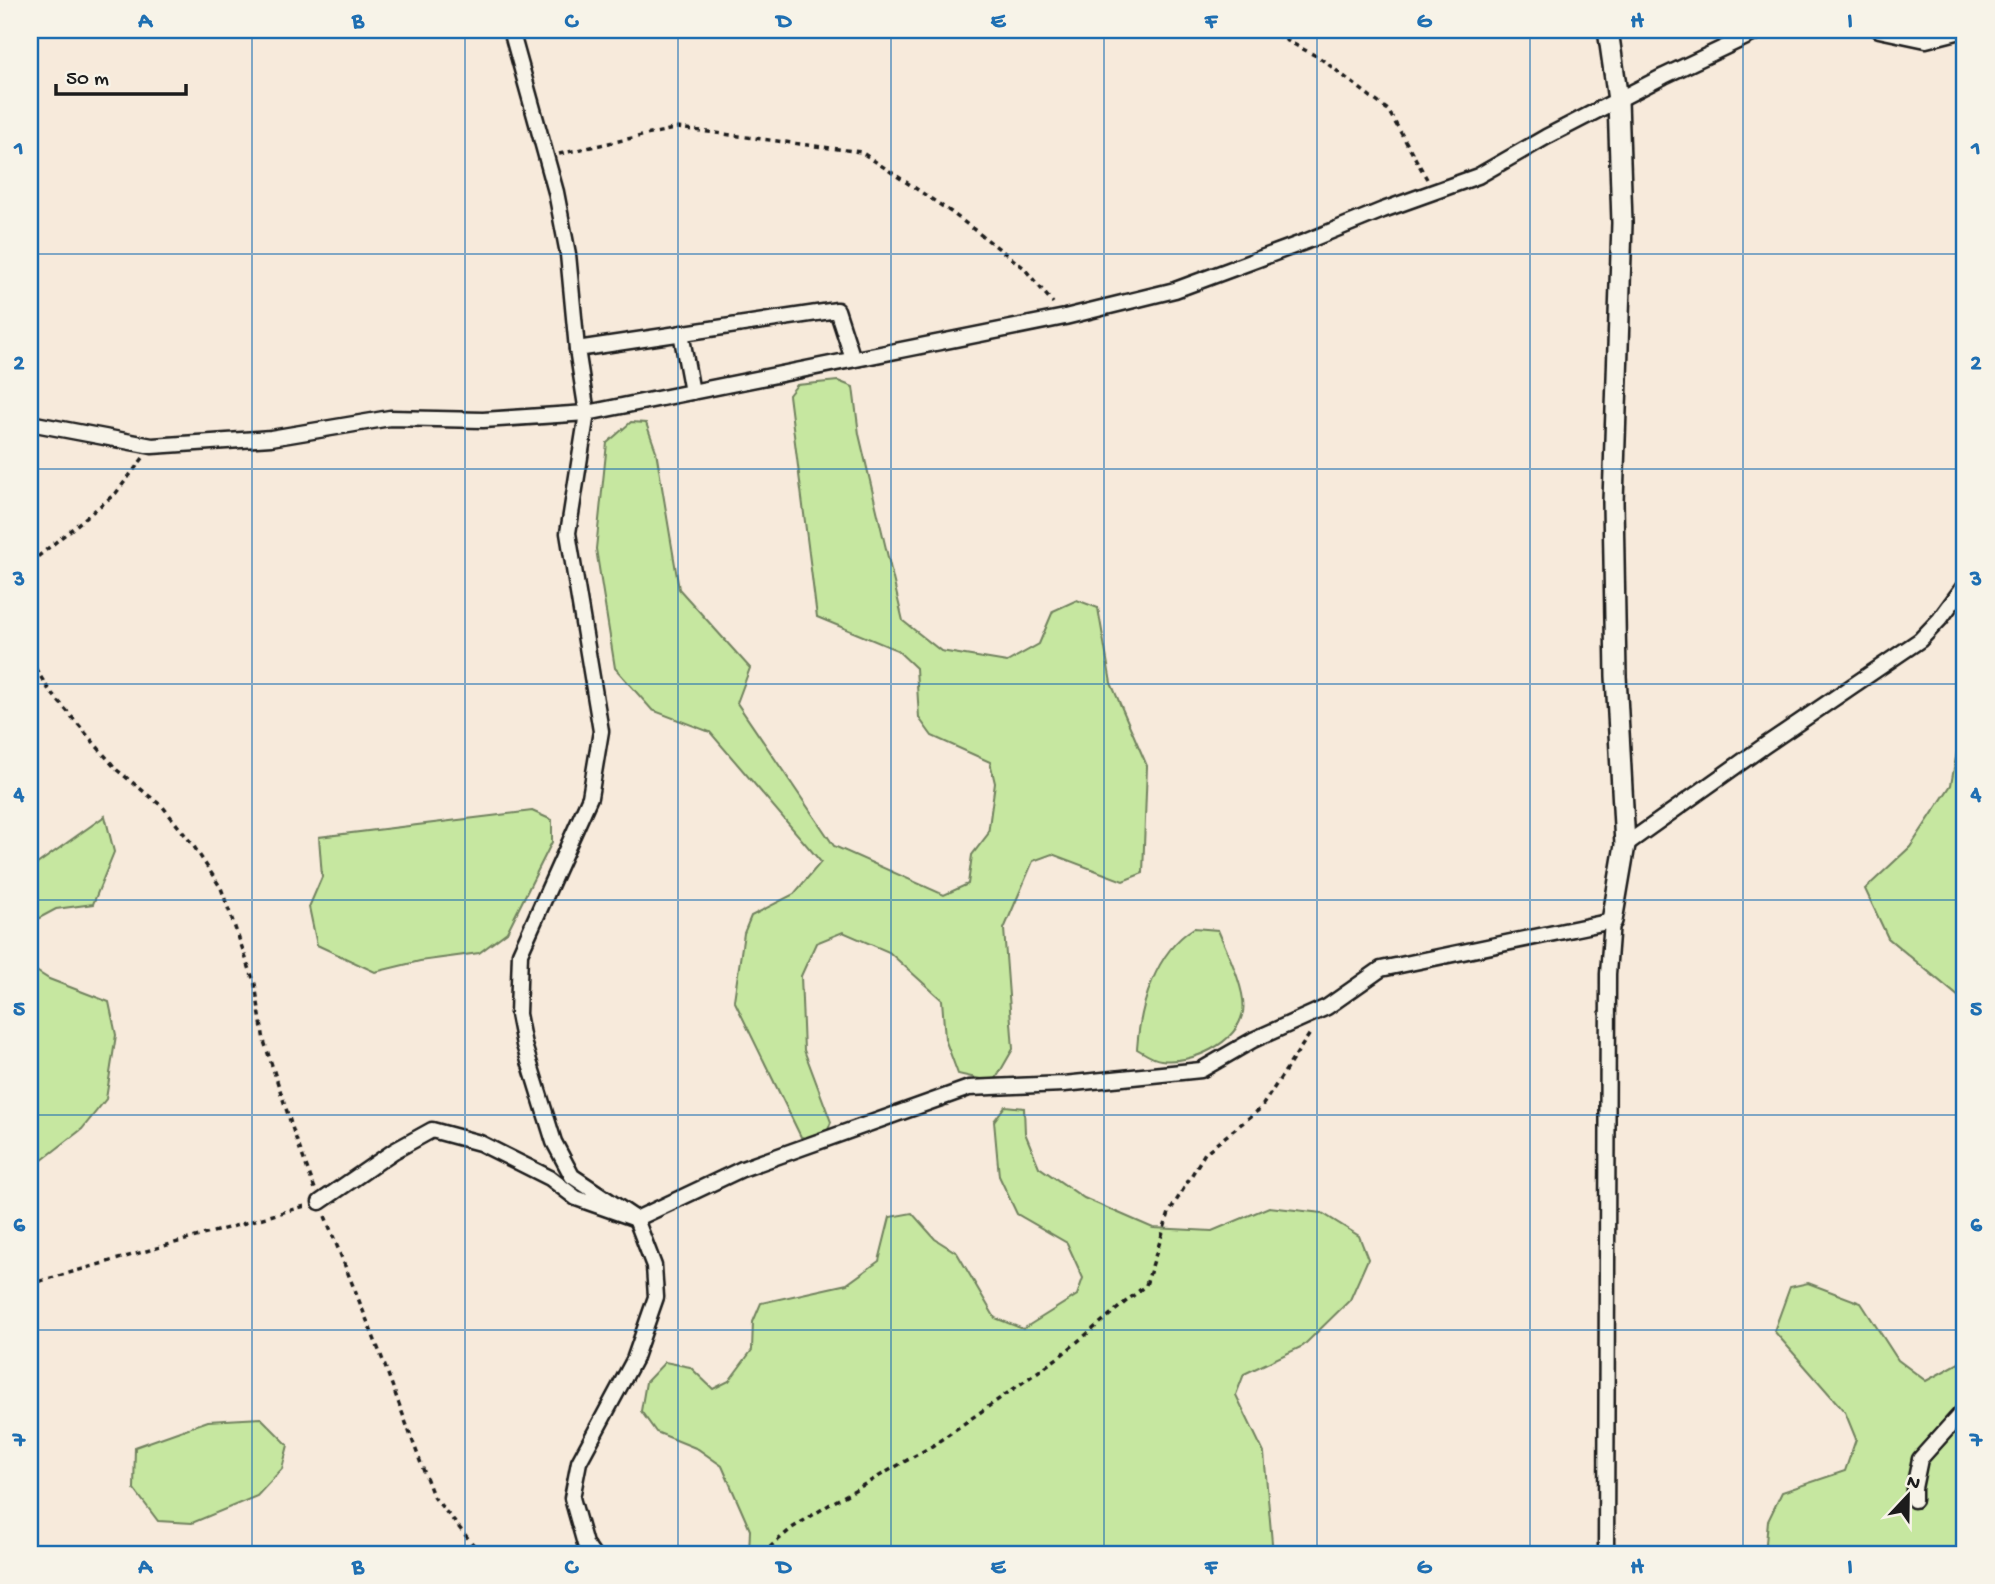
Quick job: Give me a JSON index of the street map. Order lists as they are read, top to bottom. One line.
{"scale_bar":"50 m","north":"top","grid":{"columns":["A","B","C","D","E","F","G","H","I"],"rows":["1","2","3","4","5","6","7"]}}
